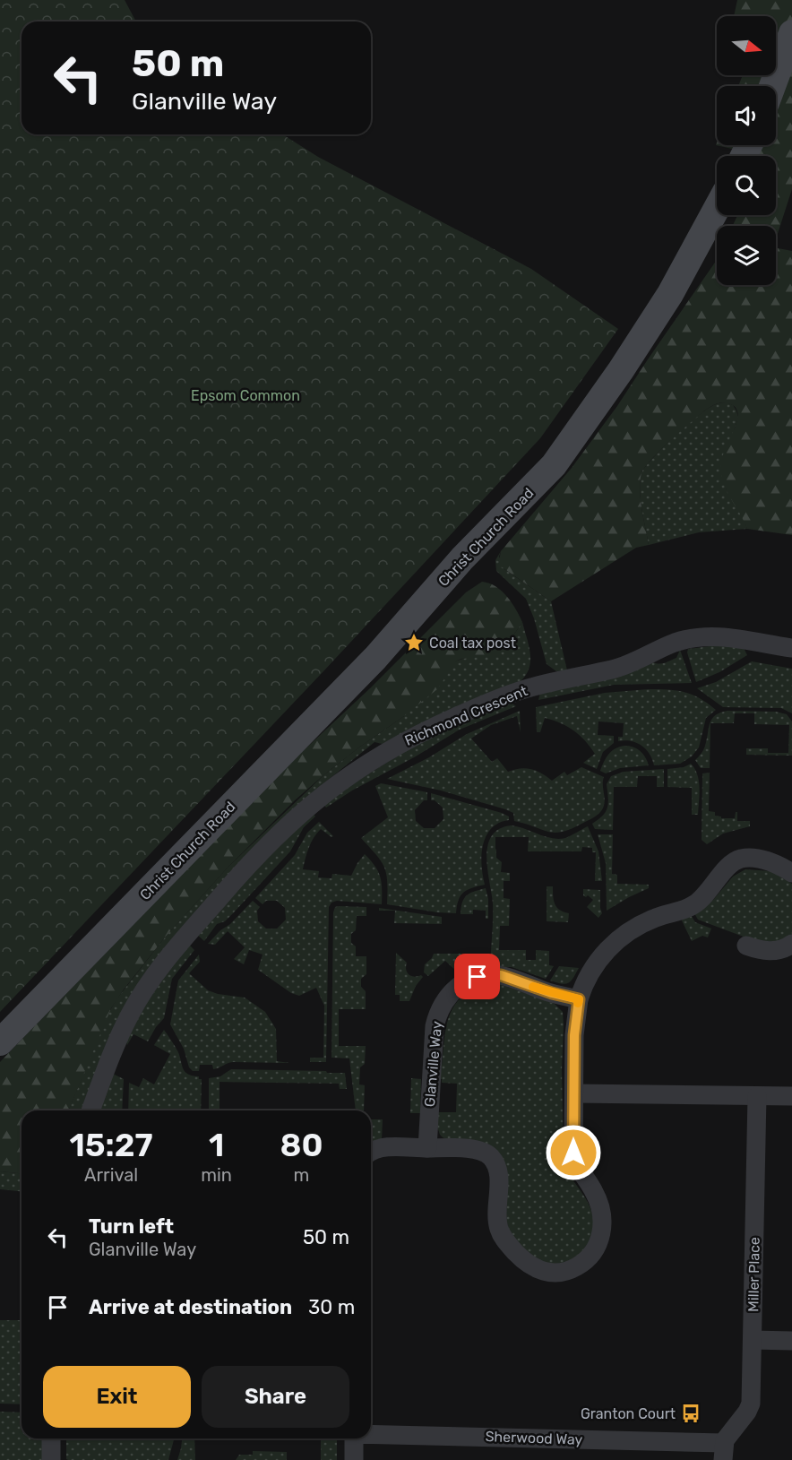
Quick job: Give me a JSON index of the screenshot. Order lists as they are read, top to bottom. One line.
{"streets":{"main road":["Christ Church Road"],"street":["Richmond Crescent","Glanville Way","Miller Place","Sherwood Way"]},"crossings":[["Miller Place","Sherwood Way"]],"parks":["Epsom Common"],"places":{"place":["Coal tax post"],"bus stop":["Granton Court"]},"north":"right","page":{"turn":["50 m","Glanville Way"],"eta":["15:27","Arrival","1","min","80","m"],"list":[{"name":"Turn left","note":"Glanville Way","value":"50 m"},{"name":"Arrive at destination","value":"30 m"}],"buttons":["Exit","Share"]}}
